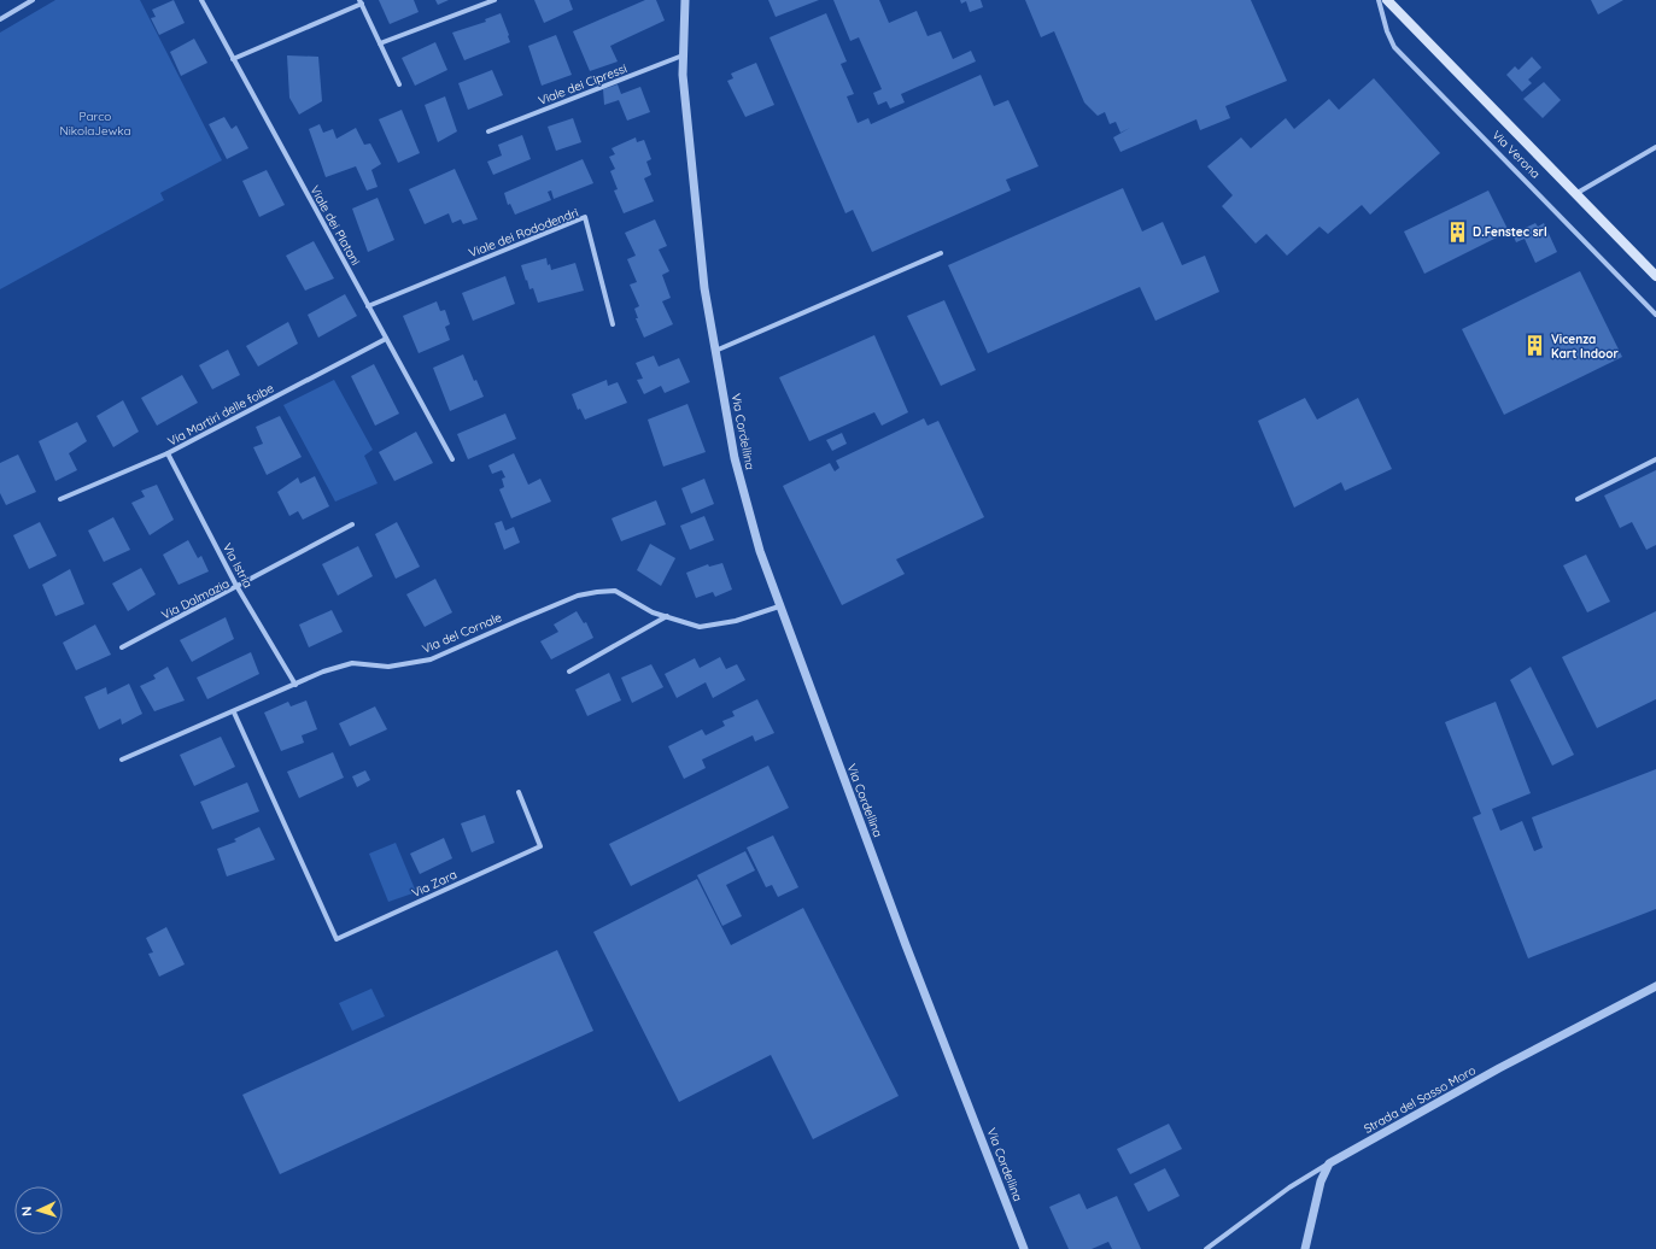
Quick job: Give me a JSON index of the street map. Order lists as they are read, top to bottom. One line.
{"streets":{"main road":["Via Verona"],"street":["Viale dei Cipressi","Viale dei Platani","Viale dei Rododendri","Via Martiri delle foibe","Via Cordellina","Via Istria","Via Dalmazia","Via del Cornale","Via Zara","Strada del Sasso Moro"]},"crossings":[["Viale dei Cipressi","Via Cordellina"],["Viale dei Platani","Viale dei Rododendri"],["Viale dei Platani","Via Martiri delle foibe"],["Via Martiri delle foibe","Via Istria"],["Via Cordellina","Via del Cornale"],["Via Istria","Via Dalmazia"],["Via Istria","Via del Cornale"],["Via del Cornale","Via Zara"]],"parks":["Parco NikolaJewka"],"places":{"building":["D.Fenstec srl","Vicenza Kart Indoor"]},"north":"left"}
